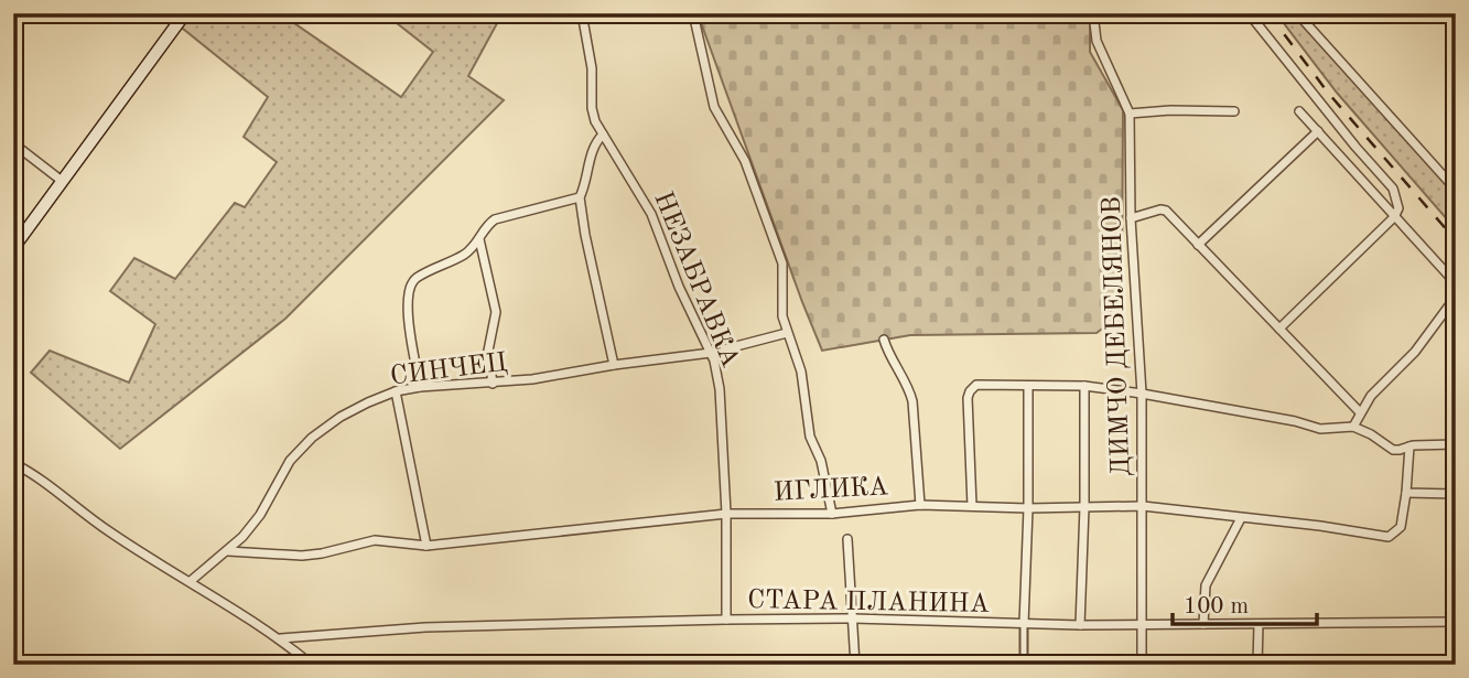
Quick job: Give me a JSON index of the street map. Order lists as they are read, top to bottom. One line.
{"streets":{"street":["НЕЗАБРАВКА","ДИМЧО ДЕБЕЛЯНОВ","СИНЧЕЦ","ИГЛИКА","СТАРА ПЛАНИНА"]},"crossings":[["НЕЗАБРАВКА","СИНЧЕЦ"],["НЕЗАБРАВКА","ИГЛИКА"],["НЕЗАБРАВКА","СТАРА ПЛАНИНА"],["ДИМЧО ДЕБЕЛЯНОВ","ИГЛИКА"],["ДИМЧО ДЕБЕЛЯНОВ","СТАРА ПЛАНИНА"],["СИНЧЕЦ","ИГЛИКА"]],"scale_bar":"100 m"}
